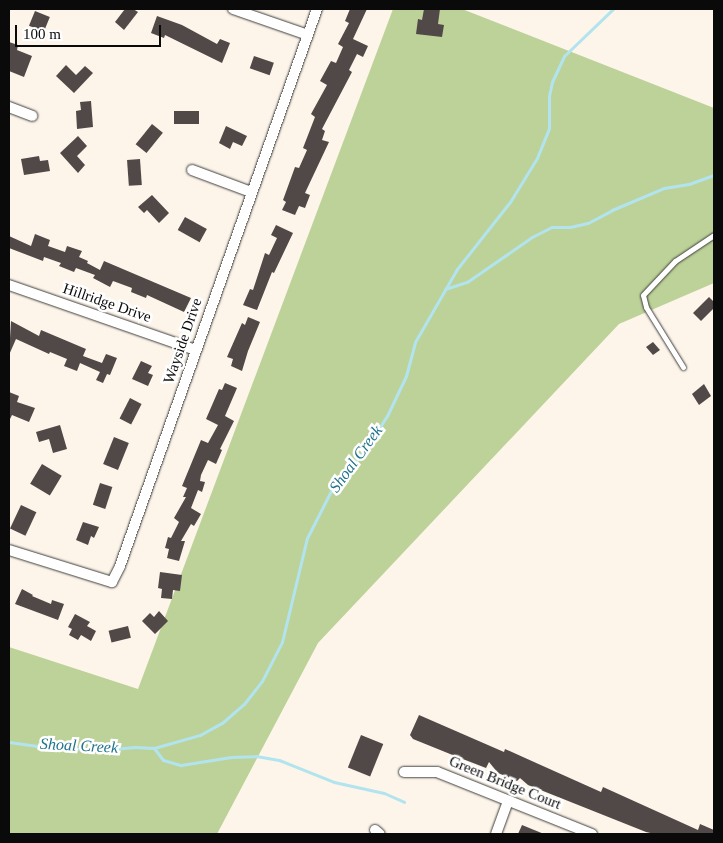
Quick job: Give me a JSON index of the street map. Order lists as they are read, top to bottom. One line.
{"streets":{"street":["Hillridge Drive","Wayside Drive","Green Bridge Court"]},"crossings":[["Hillridge Drive","Wayside Drive"]],"water":["Shoal Creek"],"scale_bar":"100 m"}
